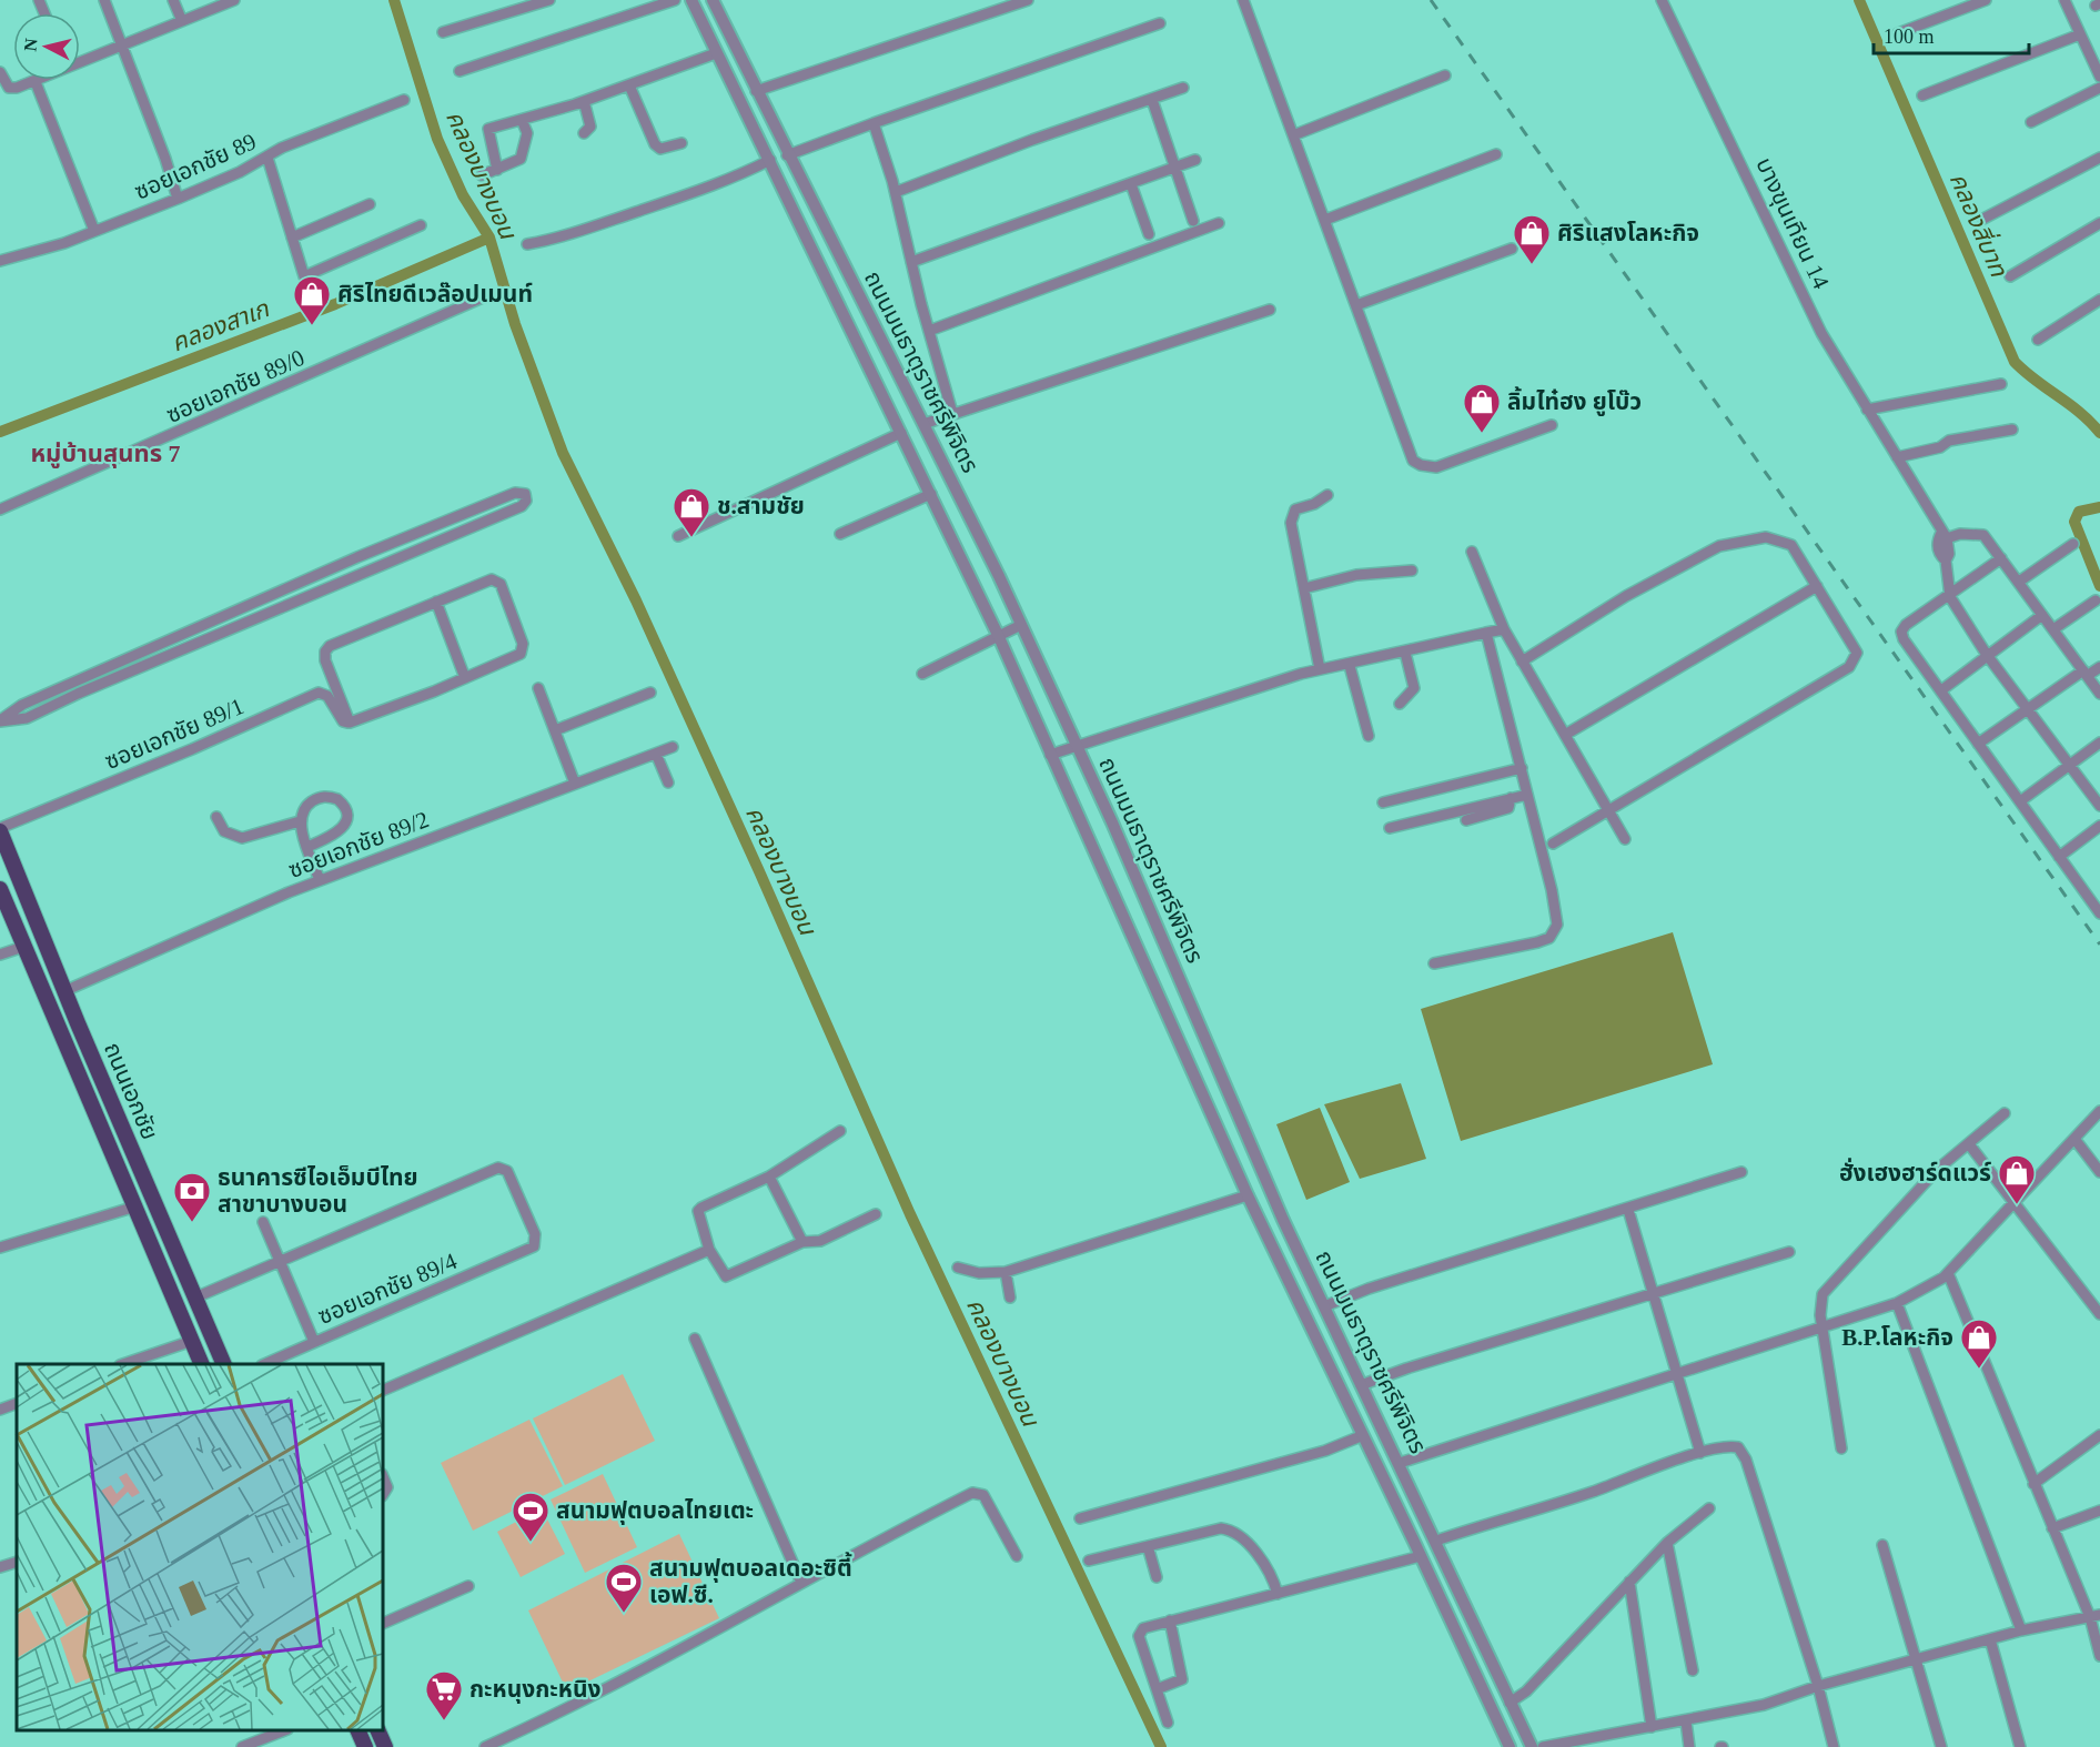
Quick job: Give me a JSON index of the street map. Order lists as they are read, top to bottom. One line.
{"streets":{"main road":["ถนนเอกชัย"],"street":["ซอยเอกชัย 89","บางขุนเทียน 14","ถนนมนธาตุราชศรีพิจิตร","ซอยเอกชัย 89/0","ซอยเอกชัย 89/1","ซอยเอกชัย 89/2","ซอยเอกชัย 89/4"]},"crossings":[["ซอยเอกชัย 89/1","ถนนเอกชัย"],["ซอยเอกชัย 89/2","ถนนเอกชัย"]],"districts":["หมู่บ้านสุนทร 7"],"water":["คลองบางบอน","คลองสี่บาท","คลองสาเก"],"places":{"shop":["ศิริแสงโลหะกิจ","ศิริไทยดีเวล๊อปเมนท์","ลิ้มไท๋ฮง ยูโบ๊ว","ช.สามชัย","ฮั่งเฮงฮาร์ดแวร์","B.P.โลหะกิจ"],"bank":["ธนาคารซีไอเอ็มบีไทย สาขาบางบอน"],"sports":["สนามฟุตบอลไทยเตะ","สนามฟุตบอลเดอะซิตี้ เอฟ.ซี."],"supermarket":["กะหนุงกะหนิง"]},"scale_bar":"100 m","north":"left"}
